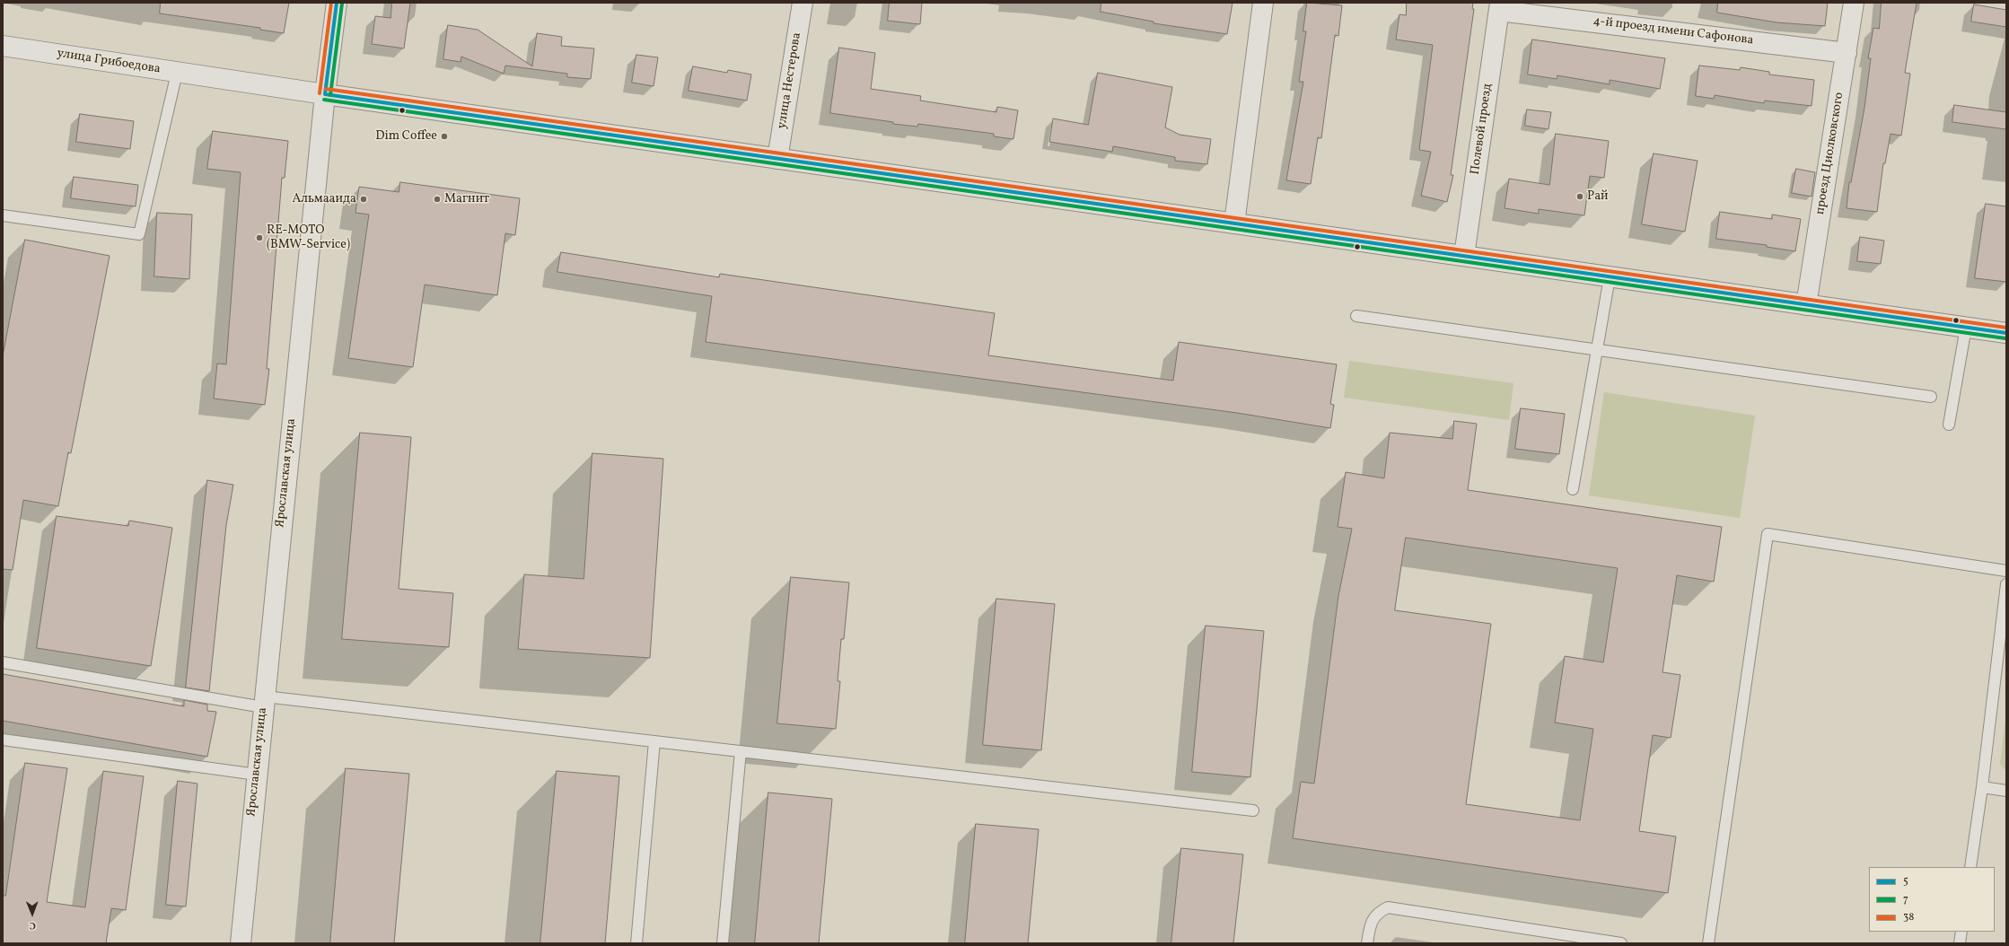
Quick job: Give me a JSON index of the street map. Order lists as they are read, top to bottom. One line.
{"streets":{"street":["4-й проезд имени Сафонова","улица Грибоедова","улица Нестерова","Полевой проезд","проезд Циолковского","Ярославская улица"]},"crossings":[["4-й проезд имени Сафонова","Полевой проезд"],["4-й проезд имени Сафонова","проезд Циолковского"],["улица Грибоедова","улица Нестерова"],["улица Грибоедова","Полевой проезд"],["улица Грибоедова","проезд Циолковского"],["улица Грибоедова","Ярославская улица"]],"places":["Dim Coffee","Рай","Альмааида","Магнит","RE-MOTO (BMW-Service)"],"lines":["transit line 5","transit line 38","transit line 7"],"legend":["5","7","38"],"north":"bottom"}
